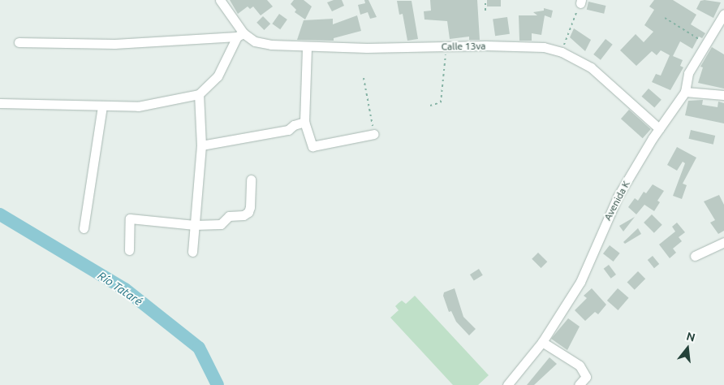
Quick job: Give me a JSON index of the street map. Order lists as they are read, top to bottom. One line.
{"streets":{"street":["Calle 13va","Avenida K"]},"crossings":[["Calle 13va","Avenida K"]],"water":["Río Tataré"],"north":"top"}
